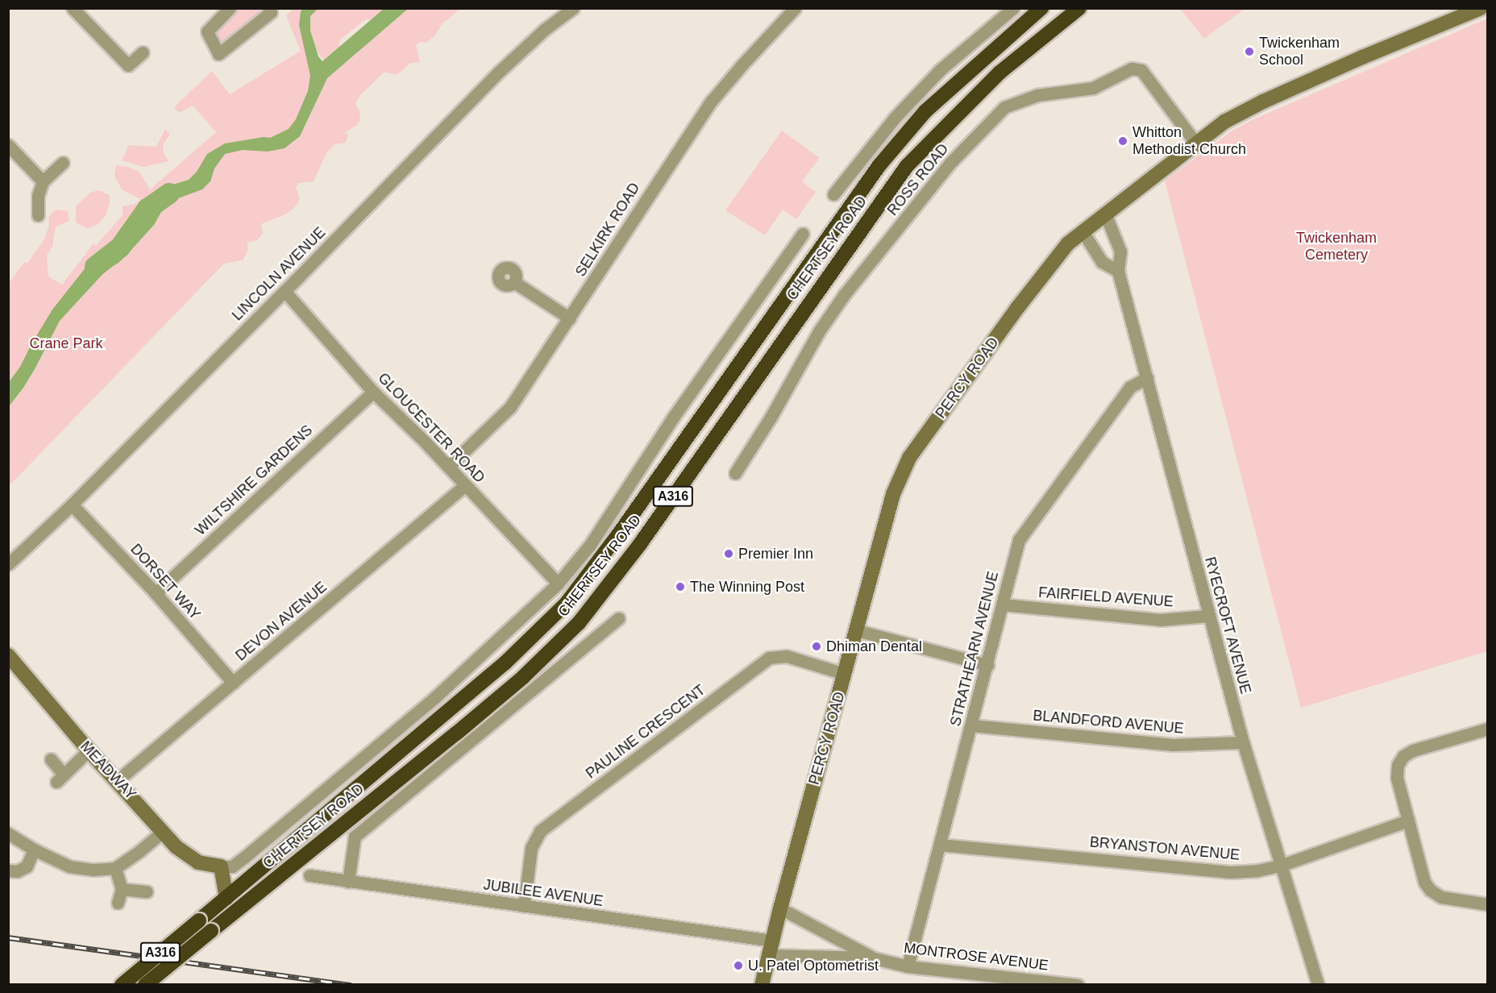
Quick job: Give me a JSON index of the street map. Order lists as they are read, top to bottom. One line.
{"streets":{"highway":["CHERTSEY ROAD","A316"],"street":["ROSS ROAD","SELKIRK ROAD","LINCOLN AVENUE","PERCY ROAD","GLOUCESTER ROAD","WILTSHIRE GARDENS","DORSET WAY","FAIRFIELD AVENUE","DEVON AVENUE","RYECROFT AVENUE","STRATHEARN AVENUE","BLANDFORD AVENUE","PAULINE CRESCENT","MEADWAY","BRYANSTON AVENUE","JUBILEE AVENUE","MONTROSE AVENUE"]},"crossings":[["ROSS ROAD","PERCY ROAD"],["SELKIRK ROAD","GLOUCESTER ROAD"],["CHERTSEY ROAD","GLOUCESTER ROAD"],["CHERTSEY ROAD","MEADWAY"],["LINCOLN AVENUE","GLOUCESTER ROAD"],["LINCOLN AVENUE","DORSET WAY"],["PERCY ROAD","RYECROFT AVENUE"],["PERCY ROAD","PAULINE CRESCENT"],["PERCY ROAD","JUBILEE AVENUE"],["PERCY ROAD","MONTROSE AVENUE"],["GLOUCESTER ROAD","WILTSHIRE GARDENS"],["GLOUCESTER ROAD","DEVON AVENUE"],["WILTSHIRE GARDENS","DORSET WAY"],["DORSET WAY","DEVON AVENUE"],["FAIRFIELD AVENUE","RYECROFT AVENUE"],["FAIRFIELD AVENUE","STRATHEARN AVENUE"],["DEVON AVENUE","MEADWAY"],["RYECROFT AVENUE","STRATHEARN AVENUE"],["RYECROFT AVENUE","BLANDFORD AVENUE"],["RYECROFT AVENUE","BRYANSTON AVENUE"],["STRATHEARN AVENUE","BLANDFORD AVENUE"],["STRATHEARN AVENUE","BRYANSTON AVENUE"],["STRATHEARN AVENUE","MONTROSE AVENUE"],["PAULINE CRESCENT","JUBILEE AVENUE"]],"parks":["Twickenham Cemetery","Crane Park"],"places":["Twickenham School","Whitton Methodist Church","Premier Inn","The Winning Post","Dhiman Dental","U. Patel Optometrist"]}
